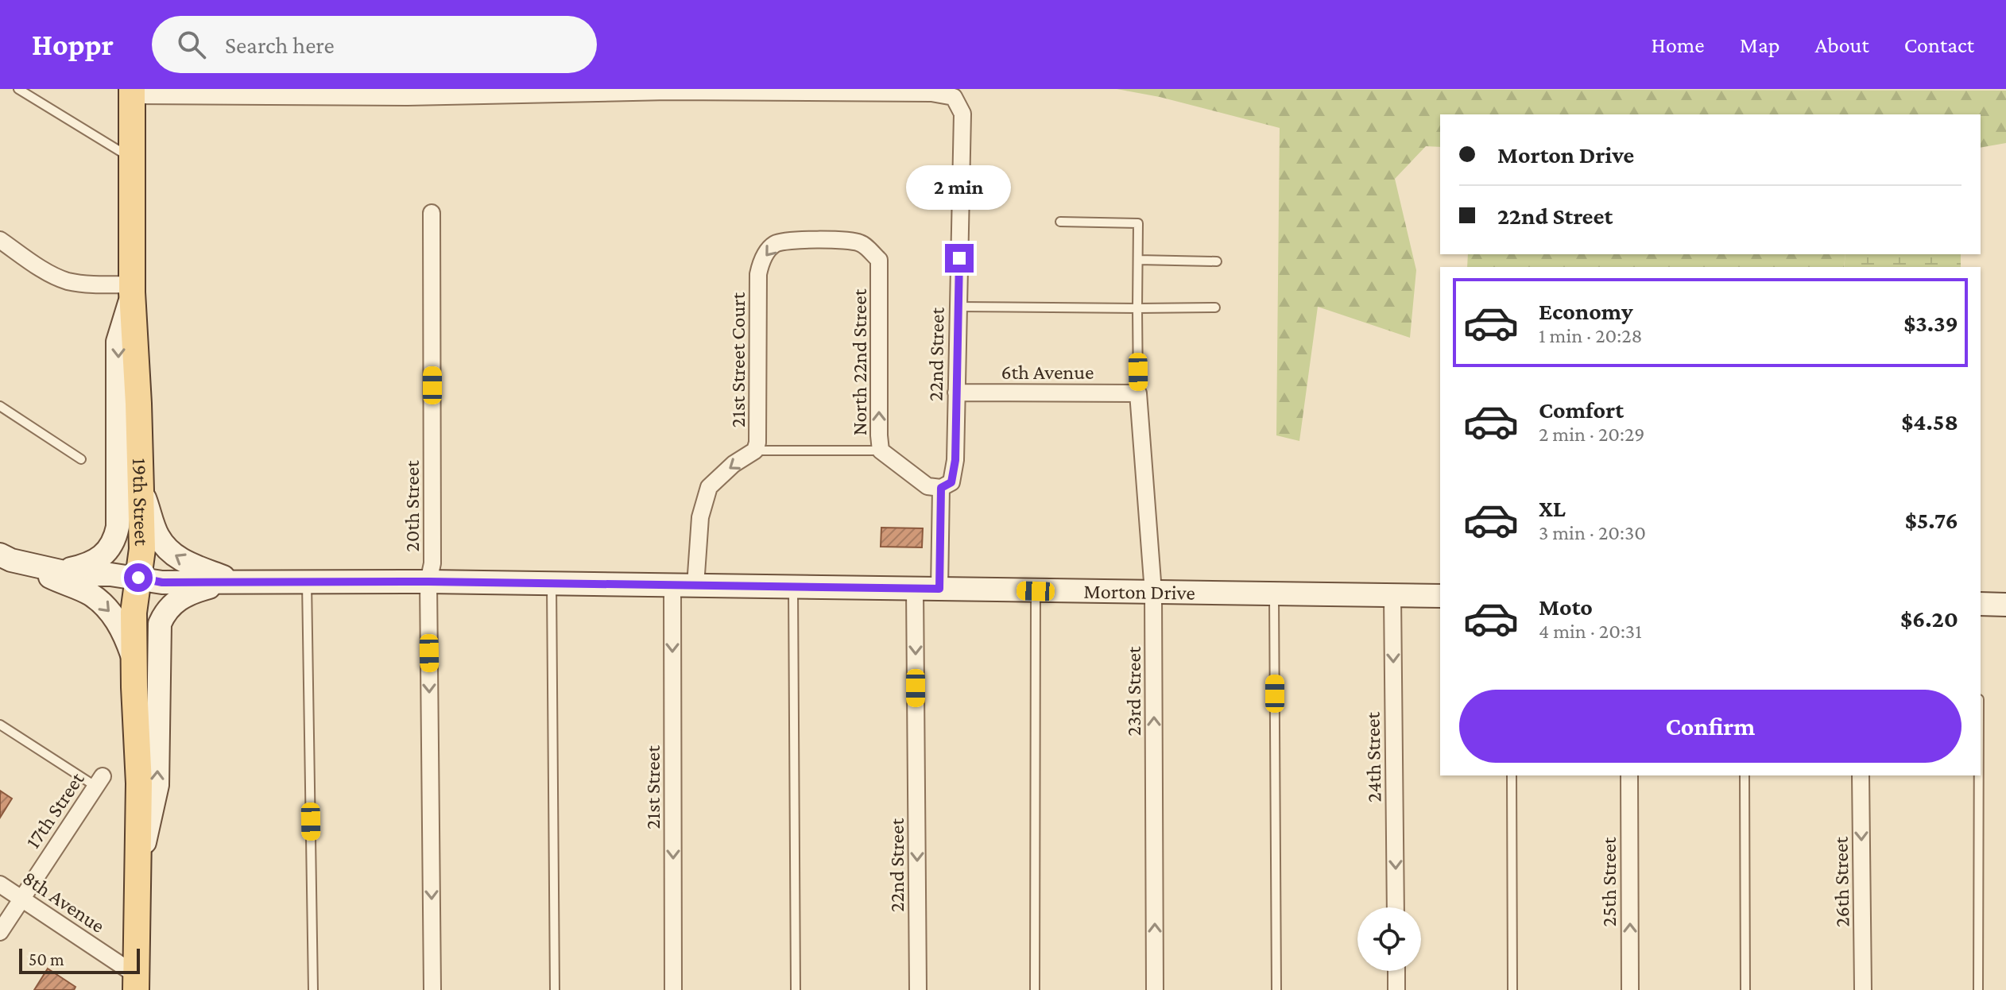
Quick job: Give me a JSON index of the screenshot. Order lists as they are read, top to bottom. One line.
{"streets":{"main road":["19th Street"],"street":["22nd Street","21st Street Court","North 22nd Street","6th Avenue","20th Street","Morton Drive","23rd Street","24th Street","21st Street","17th Street","25th Street","26th Street","8th Avenue"]},"crossings":[["22nd Street","North 22nd Street"],["22nd Street","6th Avenue"],["22nd Street","Morton Drive"],["21st Street Court","North 22nd Street"],["21st Street Court","Morton Drive"],["6th Avenue","23rd Street"],["19th Street","Morton Drive"],["19th Street","8th Avenue"],["20th Street","Morton Drive"],["Morton Drive","23rd Street"],["Morton Drive","24th Street"],["Morton Drive","21st Street"],["17th Street","8th Avenue"]],"one_way":["21st Street Court","North 22nd Street","20th Street","23rd Street","24th Street","21st Street","25th Street","26th Street"],"scale_bar":"50 m","page":{"header":"Hoppr","search":"Search here","nav":["Home","Map","About","Contact"],"banner":["Morton Drive","22nd Street"],"bubble":"2 min","list":[{"name":"Economy","note":"1 min · 20:28","value":"$3.39"},{"name":"Comfort","note":"2 min · 20:29","value":"$4.58"},{"name":"XL","note":"3 min · 20:30","value":"$5.76"},{"name":"Moto","note":"4 min · 20:31","value":"$6.20"}],"buttons":"Confirm","scale":"50 m"}}
